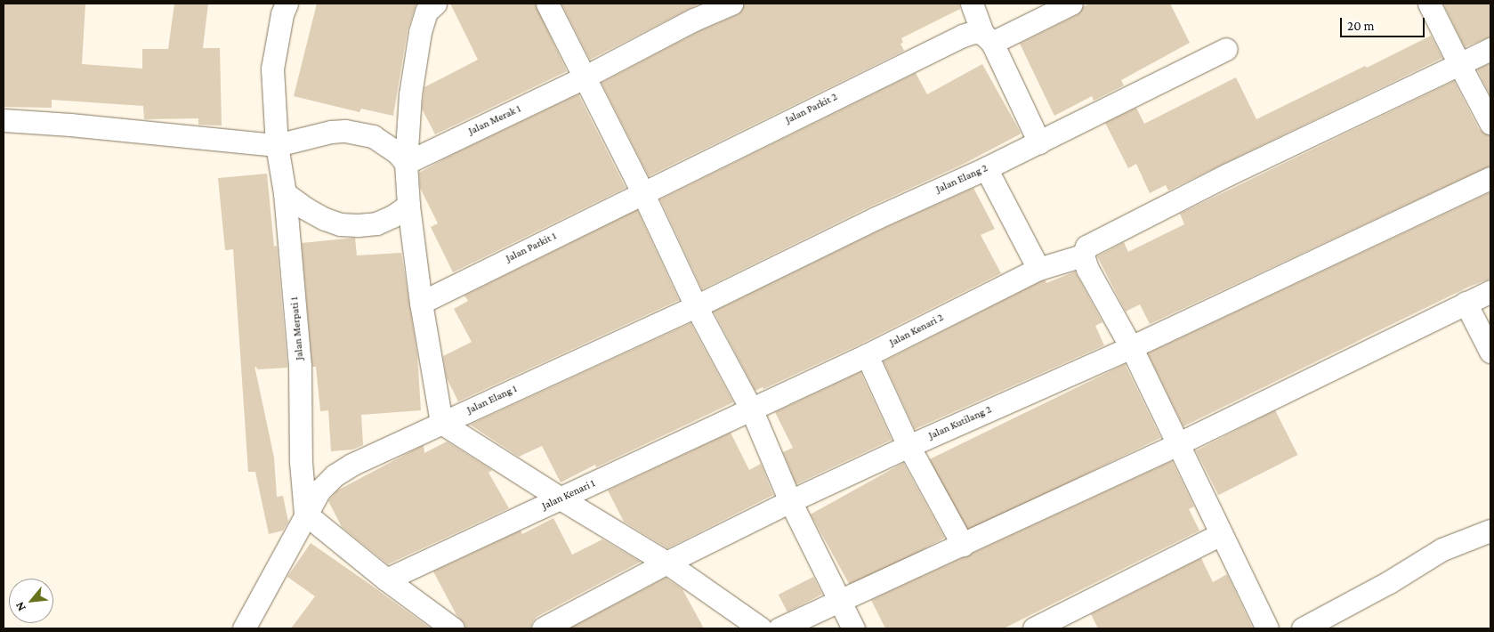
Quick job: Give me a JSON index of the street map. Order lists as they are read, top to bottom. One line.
{"streets":{"street":["Jalan Parkit 2","Jalan Merak 1","Jalan Elang 2","Jalan Parkit 1","Jalan Merpati 1","Jalan Kenari 2","Jalan Elang 1","Jalan Kutilang 2","Jalan Kenari 1"]},"crossings":[["Jalan Parkit 2","Jalan Parkit 1"],["Jalan Merak 1","Jalan Merpati 1"],["Jalan Elang 2","Jalan Elang 1"],["Jalan Merpati 1","Jalan Elang 1"],["Jalan Kenari 2","Jalan Kenari 1"]],"scale_bar":"20 m","north":"bottom left"}
